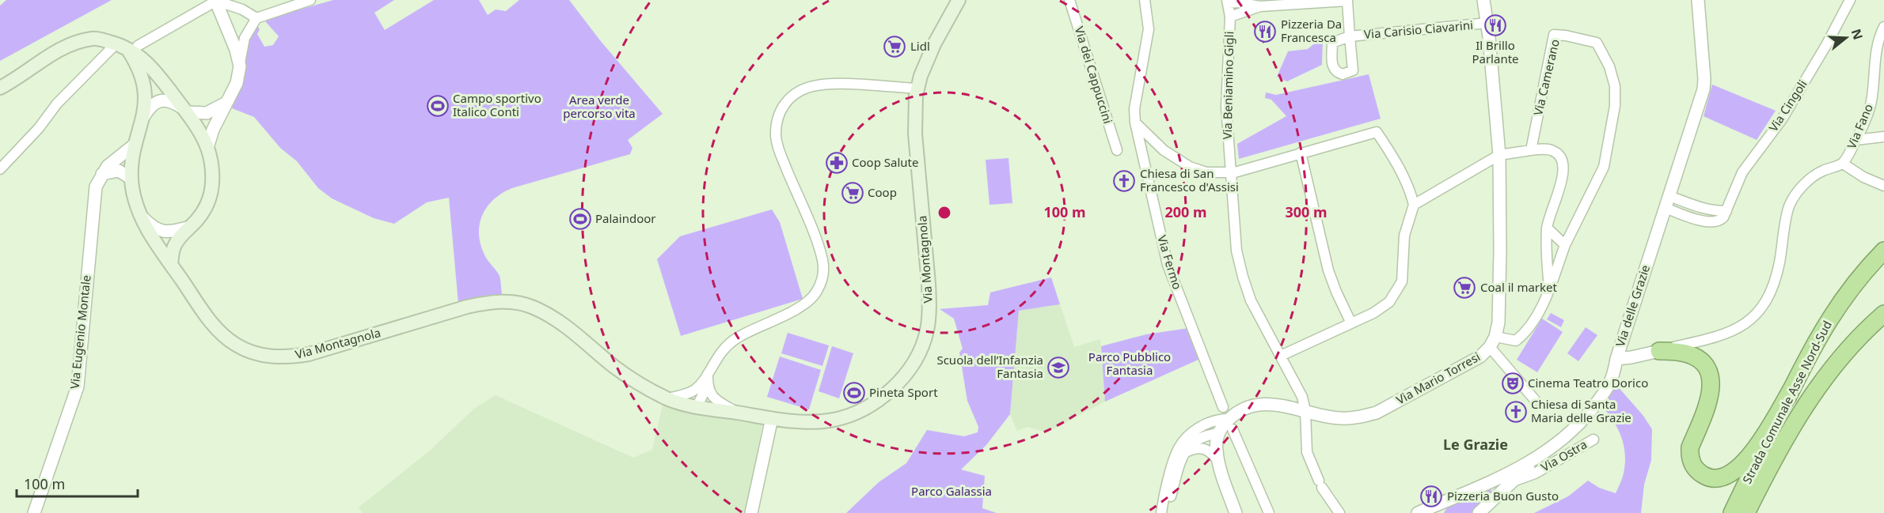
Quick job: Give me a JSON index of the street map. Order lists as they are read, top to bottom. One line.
{"streets":{"highway":["Strada Comunale Asse Nord-Sud"],"main road":["Via Montagnola"],"street":["Via Carisio Ciavarini","Via dei Cappuccini","Via Camerano","Via Beniamino Gigli","Via Cingoli","Via Fano","Via Fermo","Via delle Grazie","Via Eugenio Montale","Via Mario Torresi","Via Ostra"]},"crossings":[["Via Camerano","Via Mario Torresi"],["Via Beniamino Gigli","Via Mario Torresi"],["Via Montagnola","Via Eugenio Montale"]],"districts":["Le Grazie"],"parks":["Area verde percorso vita","Parco Pubblico Fantasia","Parco Galassia"],"places":{"restaurant":["Il Brillo Parlante","Pizzeria Da Francesca","Pizzeria Buon Gusto"],"supermarket":["Lidl","Coop","Coal il market"],"sports":["Campo sportivo Italico Conti","Palaindoor","Pineta Sport"],"pharmacy":["Coop Salute"],"church":["Chiesa di San Francesco d'Assisi","Chiesa di Santa Maria delle Grazie"],"school or university":["Scuola dell’Infanzia Fantasia"],"theatre":["Cinema Teatro Dorico"]},"scale_bar":"100 m","north":"right","rings":["100 m","200 m","300 m"]}
